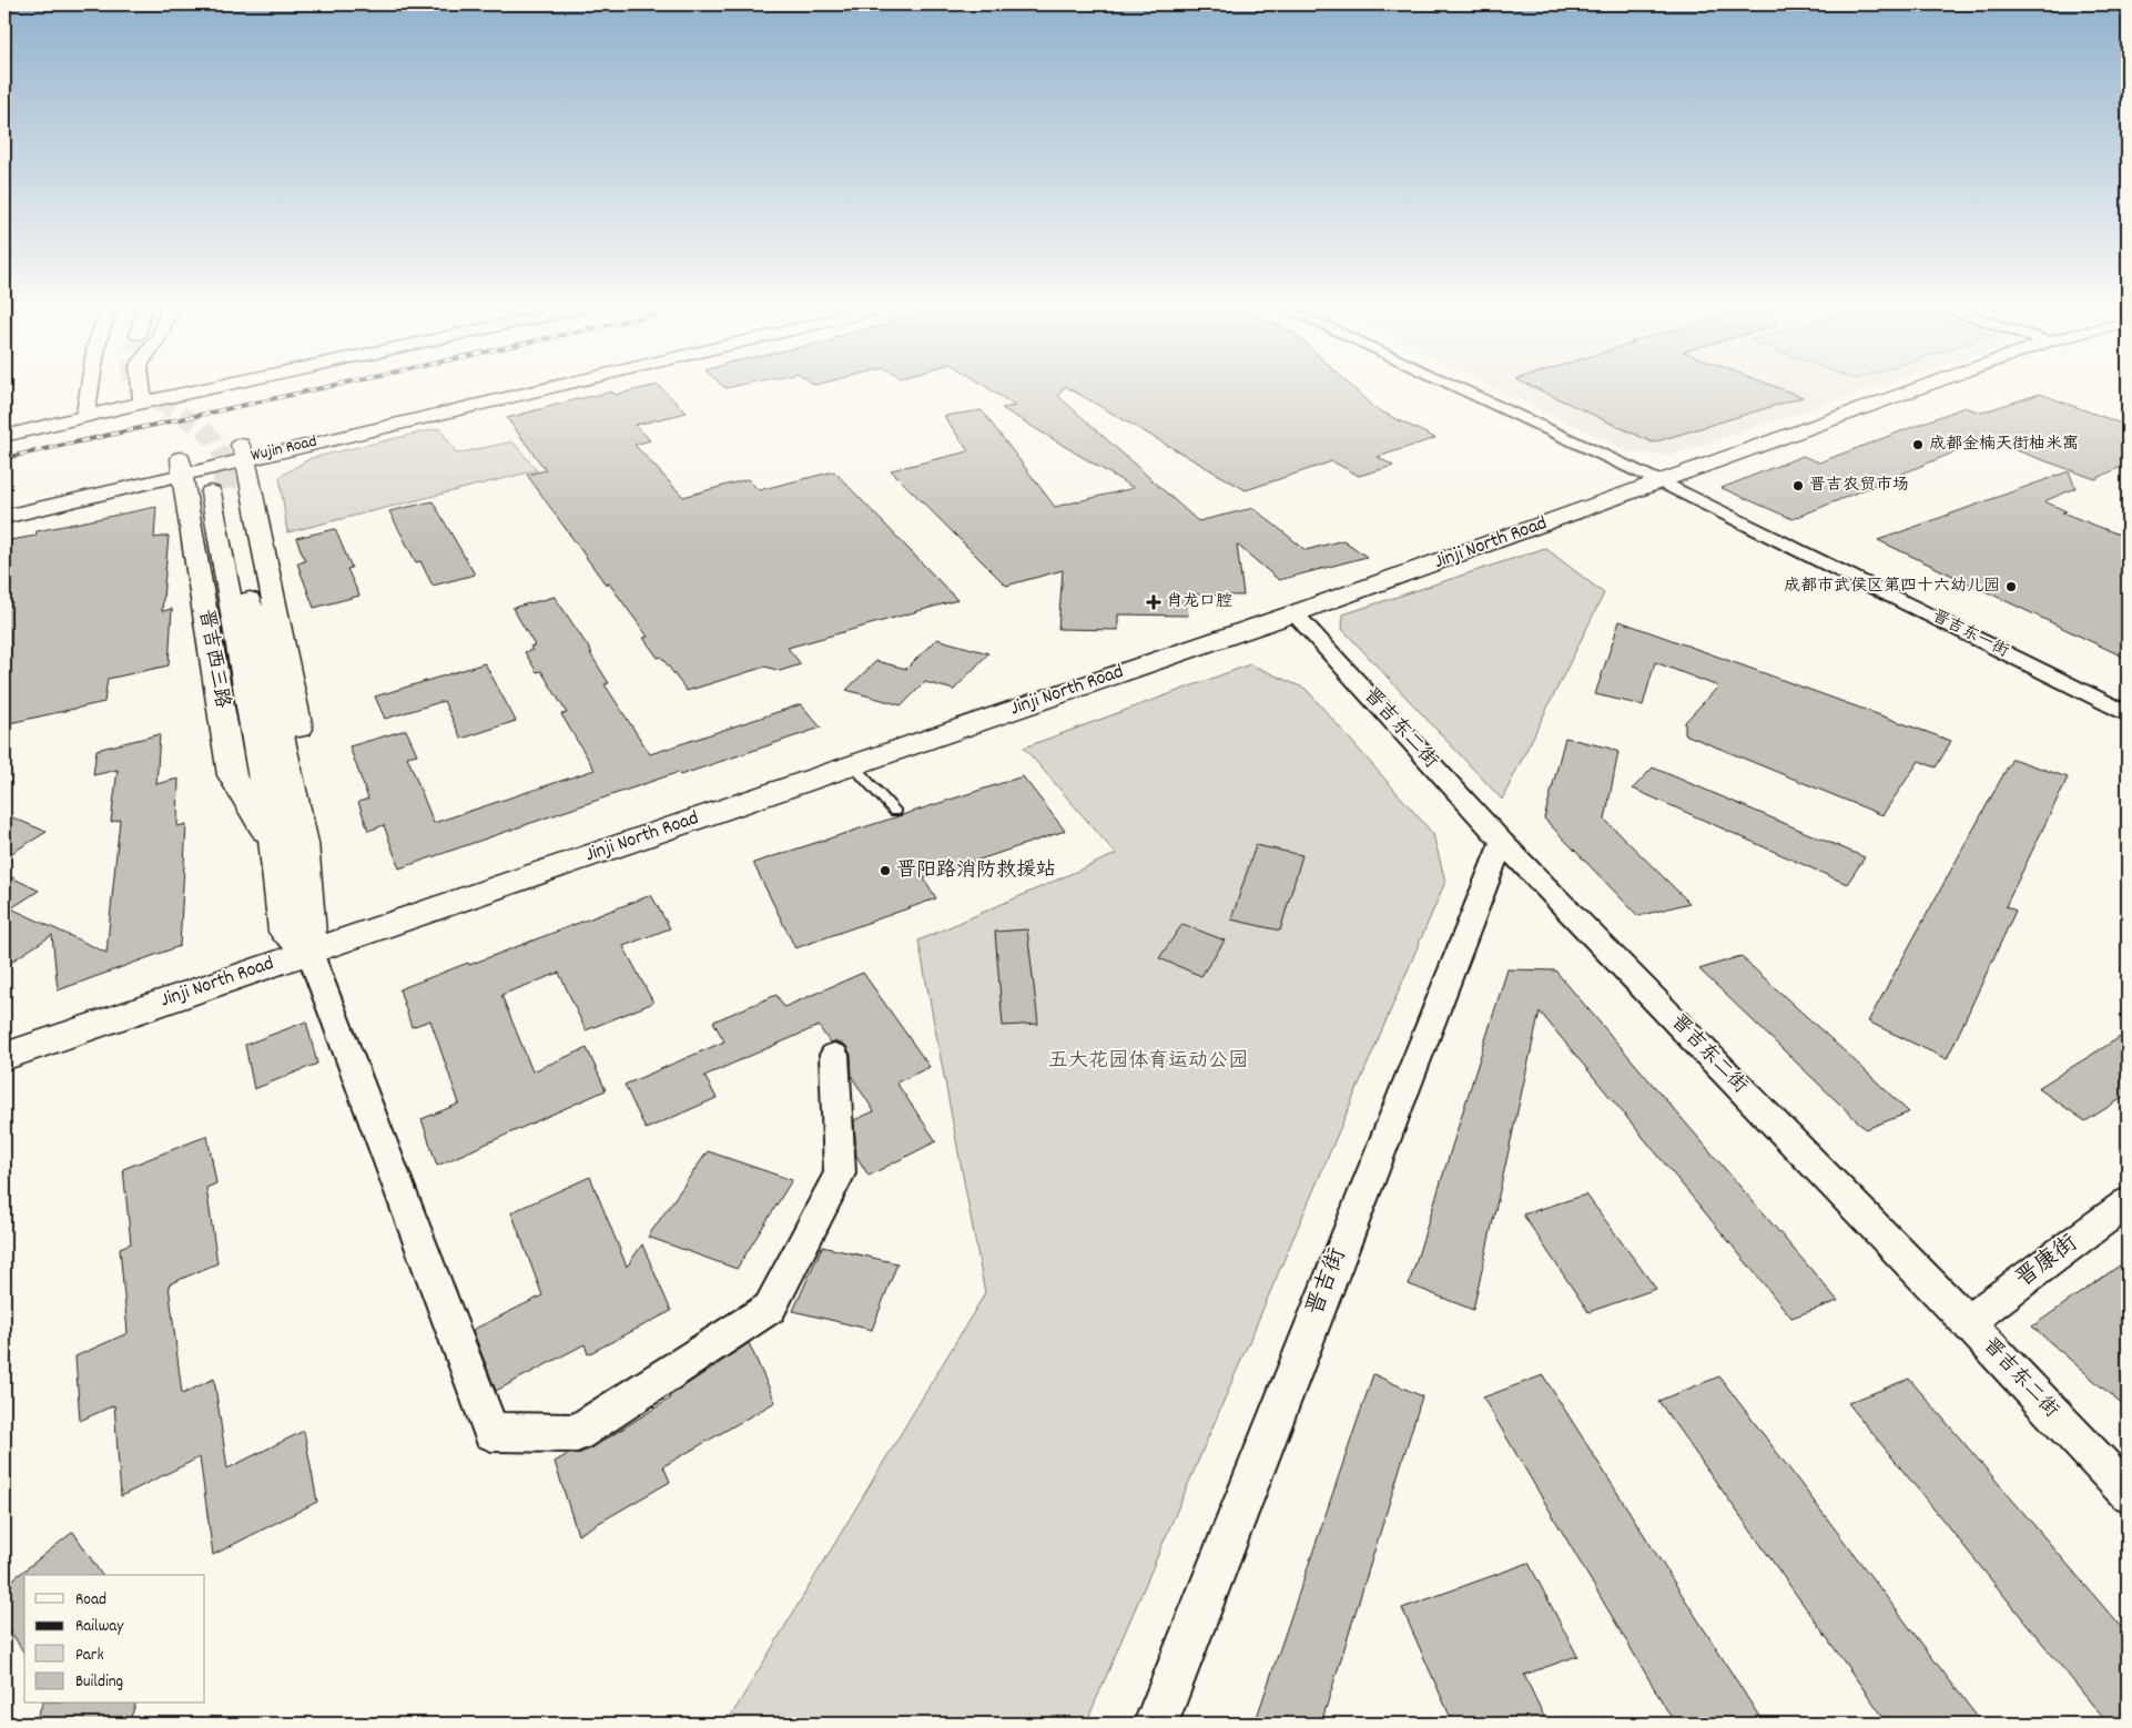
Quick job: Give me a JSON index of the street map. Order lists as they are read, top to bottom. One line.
{"streets":{"street":["Wujin Road","Jinji North Road","晋吉东一街","晋吉西三路","晋吉东二街","晋康街","晋吉街"]},"crossings":[["Wujin Road","晋吉西三路"],["Jinji North Road","晋吉东一街"],["Jinji North Road","晋吉西三路"],["Jinji North Road","晋吉东二街"],["晋吉东二街","晋康街"],["晋吉东二街","晋吉街"]],"parks":["五大花园体育运动公园"],"places":{"other":["成都金楠天街柚米寓","晋吉农贸市场","成都市武侯区第四十六幼儿园","晋阳路消防救援站"],"health":["肖龙口腔"]},"legend":["Road","Railway","Park","Building"]}
